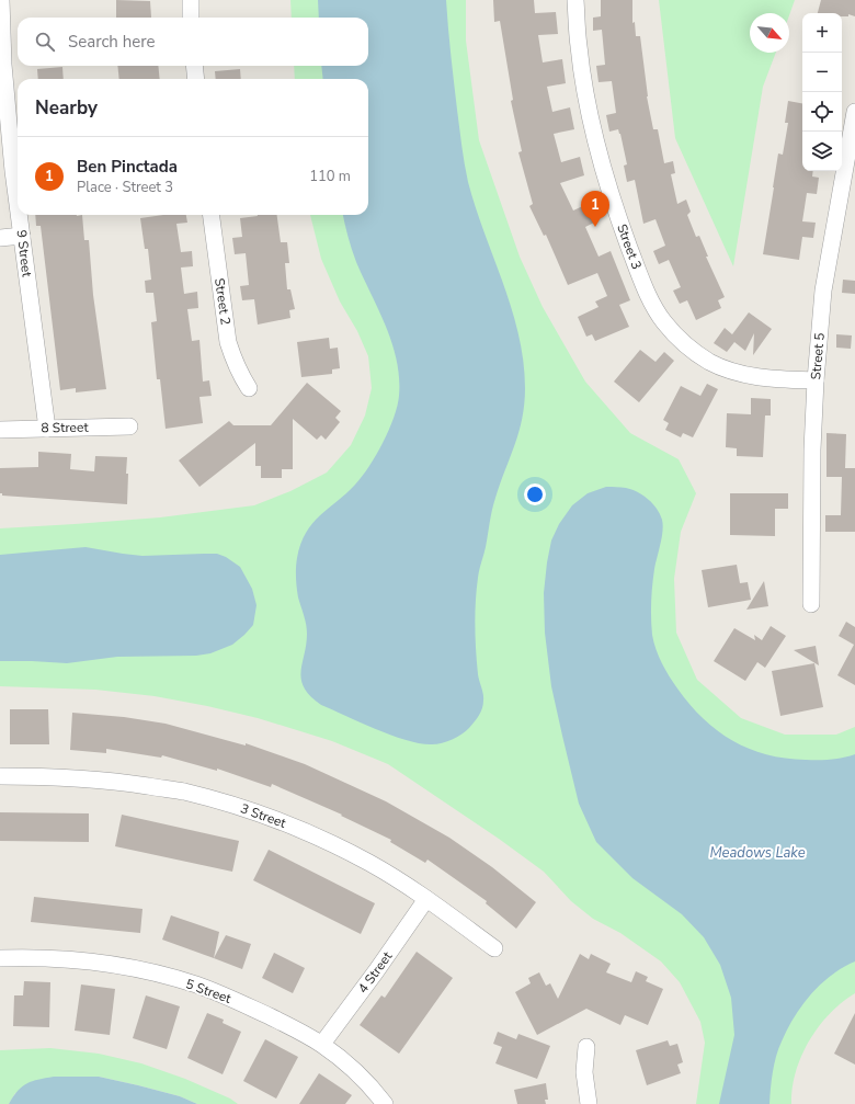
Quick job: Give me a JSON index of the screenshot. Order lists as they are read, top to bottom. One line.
{"streets":{"street":["Street 3","9 Street","Street 2","Street 5","8 Street","3 Street","4 Street","5 Street"]},"crossings":[["Street 3","Street 5"],["9 Street","8 Street"],["3 Street","4 Street"],["4 Street","5 Street"]],"water":["Meadows Lake"],"north":"bottom right","page":{"map_buttons":["+","−"],"search":"Search here","heading":"Nearby","list":[{"mark":"1","name":"Ben Pinctada","note":"Place · Street 3","value":"110 m"}],"pins":"1"}}
